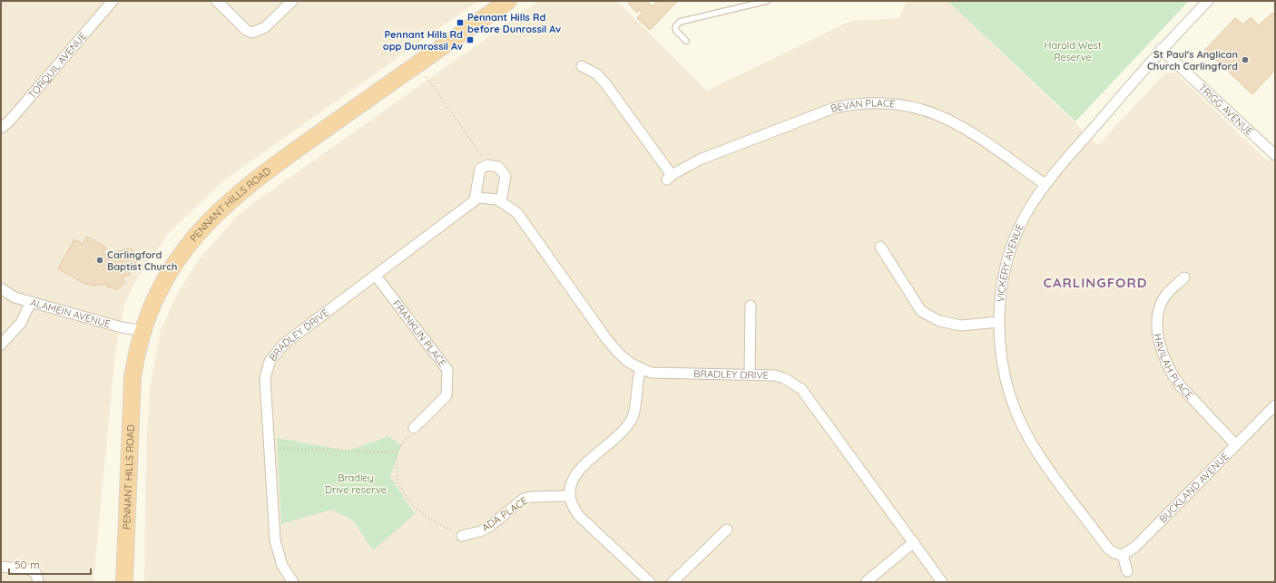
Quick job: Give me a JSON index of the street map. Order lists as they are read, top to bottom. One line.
{"streets":{"highway":["PENNANT HILLS ROAD"],"street":["TORQUIL AVENUE","BEVAN PLACE","TRIGG AVENUE","VICKERY AVENUE","ALAMEIN AVENUE","FRANKLIN PLACE","BRADLEY DRIVE","HAVILAH PLACE","BUCKLAND AVENUE","ADA PLACE"]},"crossings":[["BEVAN PLACE","VICKERY AVENUE"],["TRIGG AVENUE","VICKERY AVENUE"],["PENNANT HILLS ROAD","ALAMEIN AVENUE"],["VICKERY AVENUE","BUCKLAND AVENUE"],["FRANKLIN PLACE","BRADLEY DRIVE"],["HAVILAH PLACE","BUCKLAND AVENUE"]],"districts":["CARLINGFORD"],"parks":["Harold West Reserve","Bradley Drive reserve"],"places":{"transit":["Pennant Hills Rd before Dunrossil Av","Pennant Hills Rd opp Dunrossil Av"],"other":["St Paul's Anglican Church Carlingford","Carlingford Baptist Church"]},"scale_bar":"50 m"}
